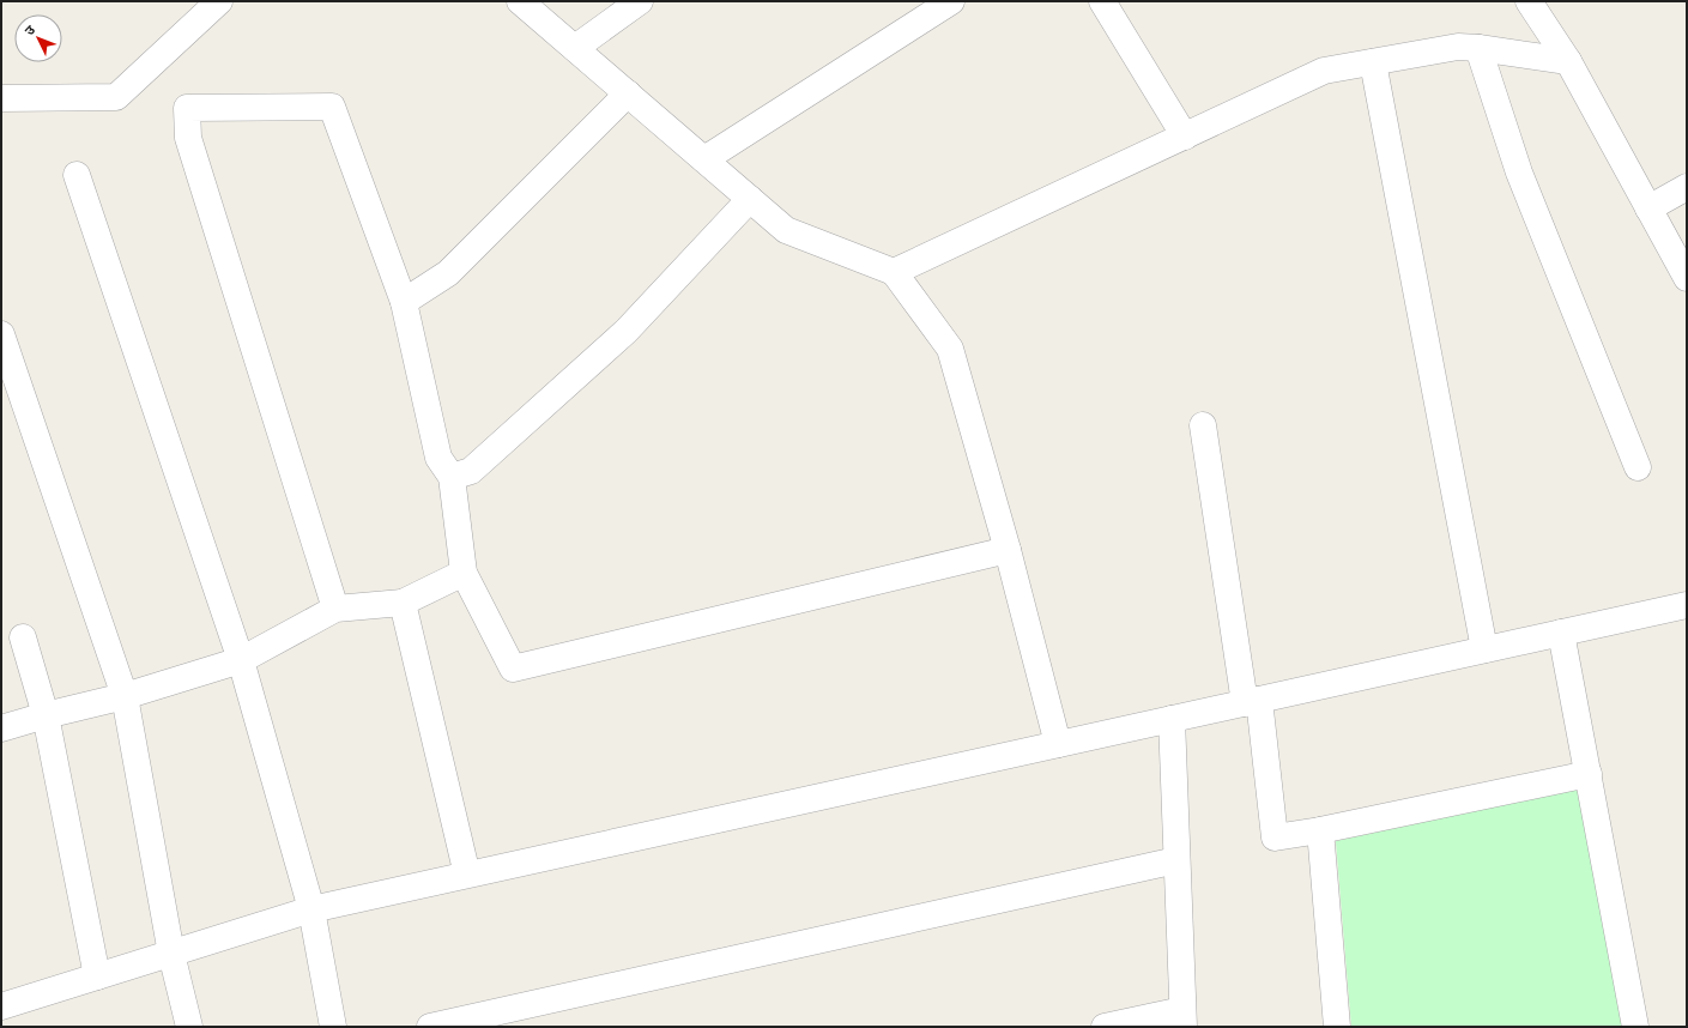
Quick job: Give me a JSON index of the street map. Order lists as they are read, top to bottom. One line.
{"north":"top left"}
